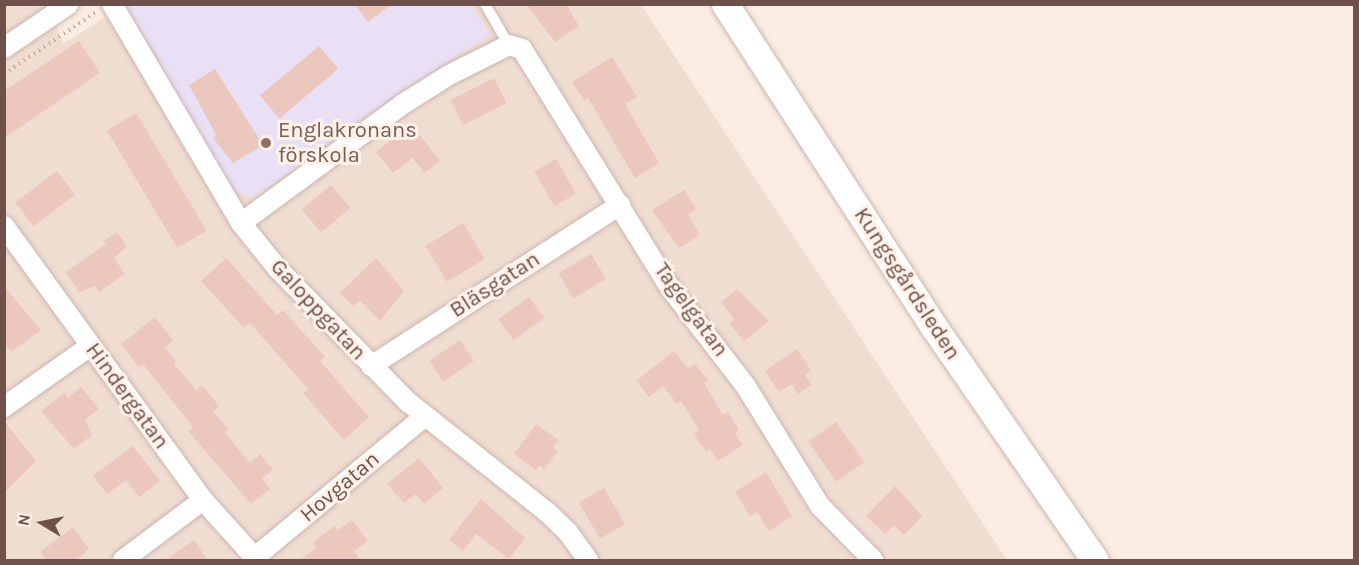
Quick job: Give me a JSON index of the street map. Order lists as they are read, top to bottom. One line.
{"streets":{"main road":["Kungsgårdsleden"],"street":["Bläsgatan","Galoppgatan","Tagelgatan","Hindergatan","Hovgatan"]},"crossings":[["Bläsgatan","Galoppgatan"],["Bläsgatan","Tagelgatan"],["Galoppgatan","Hovgatan"],["Hindergatan","Hovgatan"]],"places":["Englakronans förskola"],"north":"left"}
